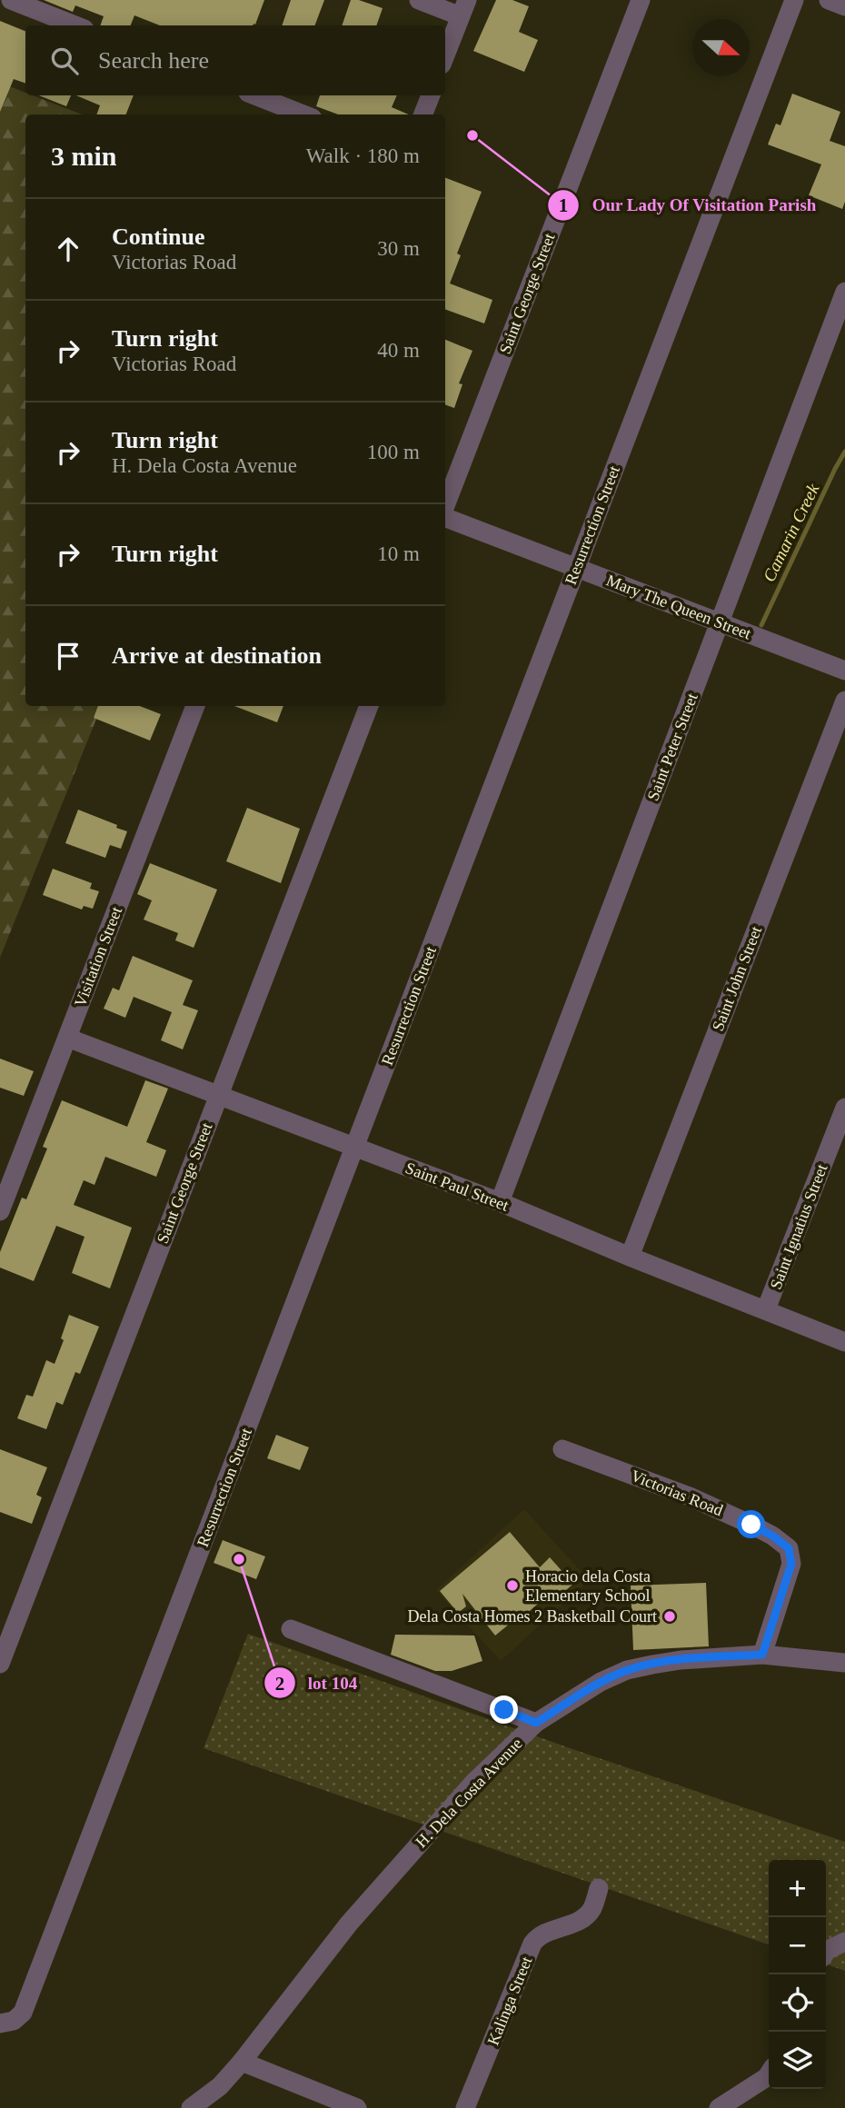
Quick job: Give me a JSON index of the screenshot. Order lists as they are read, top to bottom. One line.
{"streets":{"street":["Saint George Street","Resurrection Street","Mary The Queen Street","Saint Peter Street","Visitation Street","Saint John Street","Saint Paul Street","Saint Ignatius Street","Victorias Road","H. Dela Costa Avenue","Kalinga Street"]},"crossings":[["Saint George Street","Saint Paul Street"],["Resurrection Street","Mary The Queen Street"],["Resurrection Street","Saint Paul Street"],["Mary The Queen Street","Saint Peter Street"],["Saint Peter Street","Saint Paul Street"],["Visitation Street","Saint Paul Street"],["Saint John Street","Saint Paul Street"],["Saint Paul Street","Saint Ignatius Street"],["Victorias Road","H. Dela Costa Avenue"]],"water":["Camarin Creek"],"places":["Our Lady Of Visitation Parish","lot 104","Horacio dela Costa Elementary School","Dela Costa Homes 2 Basketball Court"],"north":"right","page":{"search":"Search here","heading":["3 min","Walk · 180 m"],"list":[["Continue","Victorias Road","30 m"],["Turn right","Victorias Road","40 m"],["Turn right","H. Dela Costa Avenue","100 m"],["Turn right","10 m"],"Arrive at destination"],"map_buttons":["+","−"]}}
